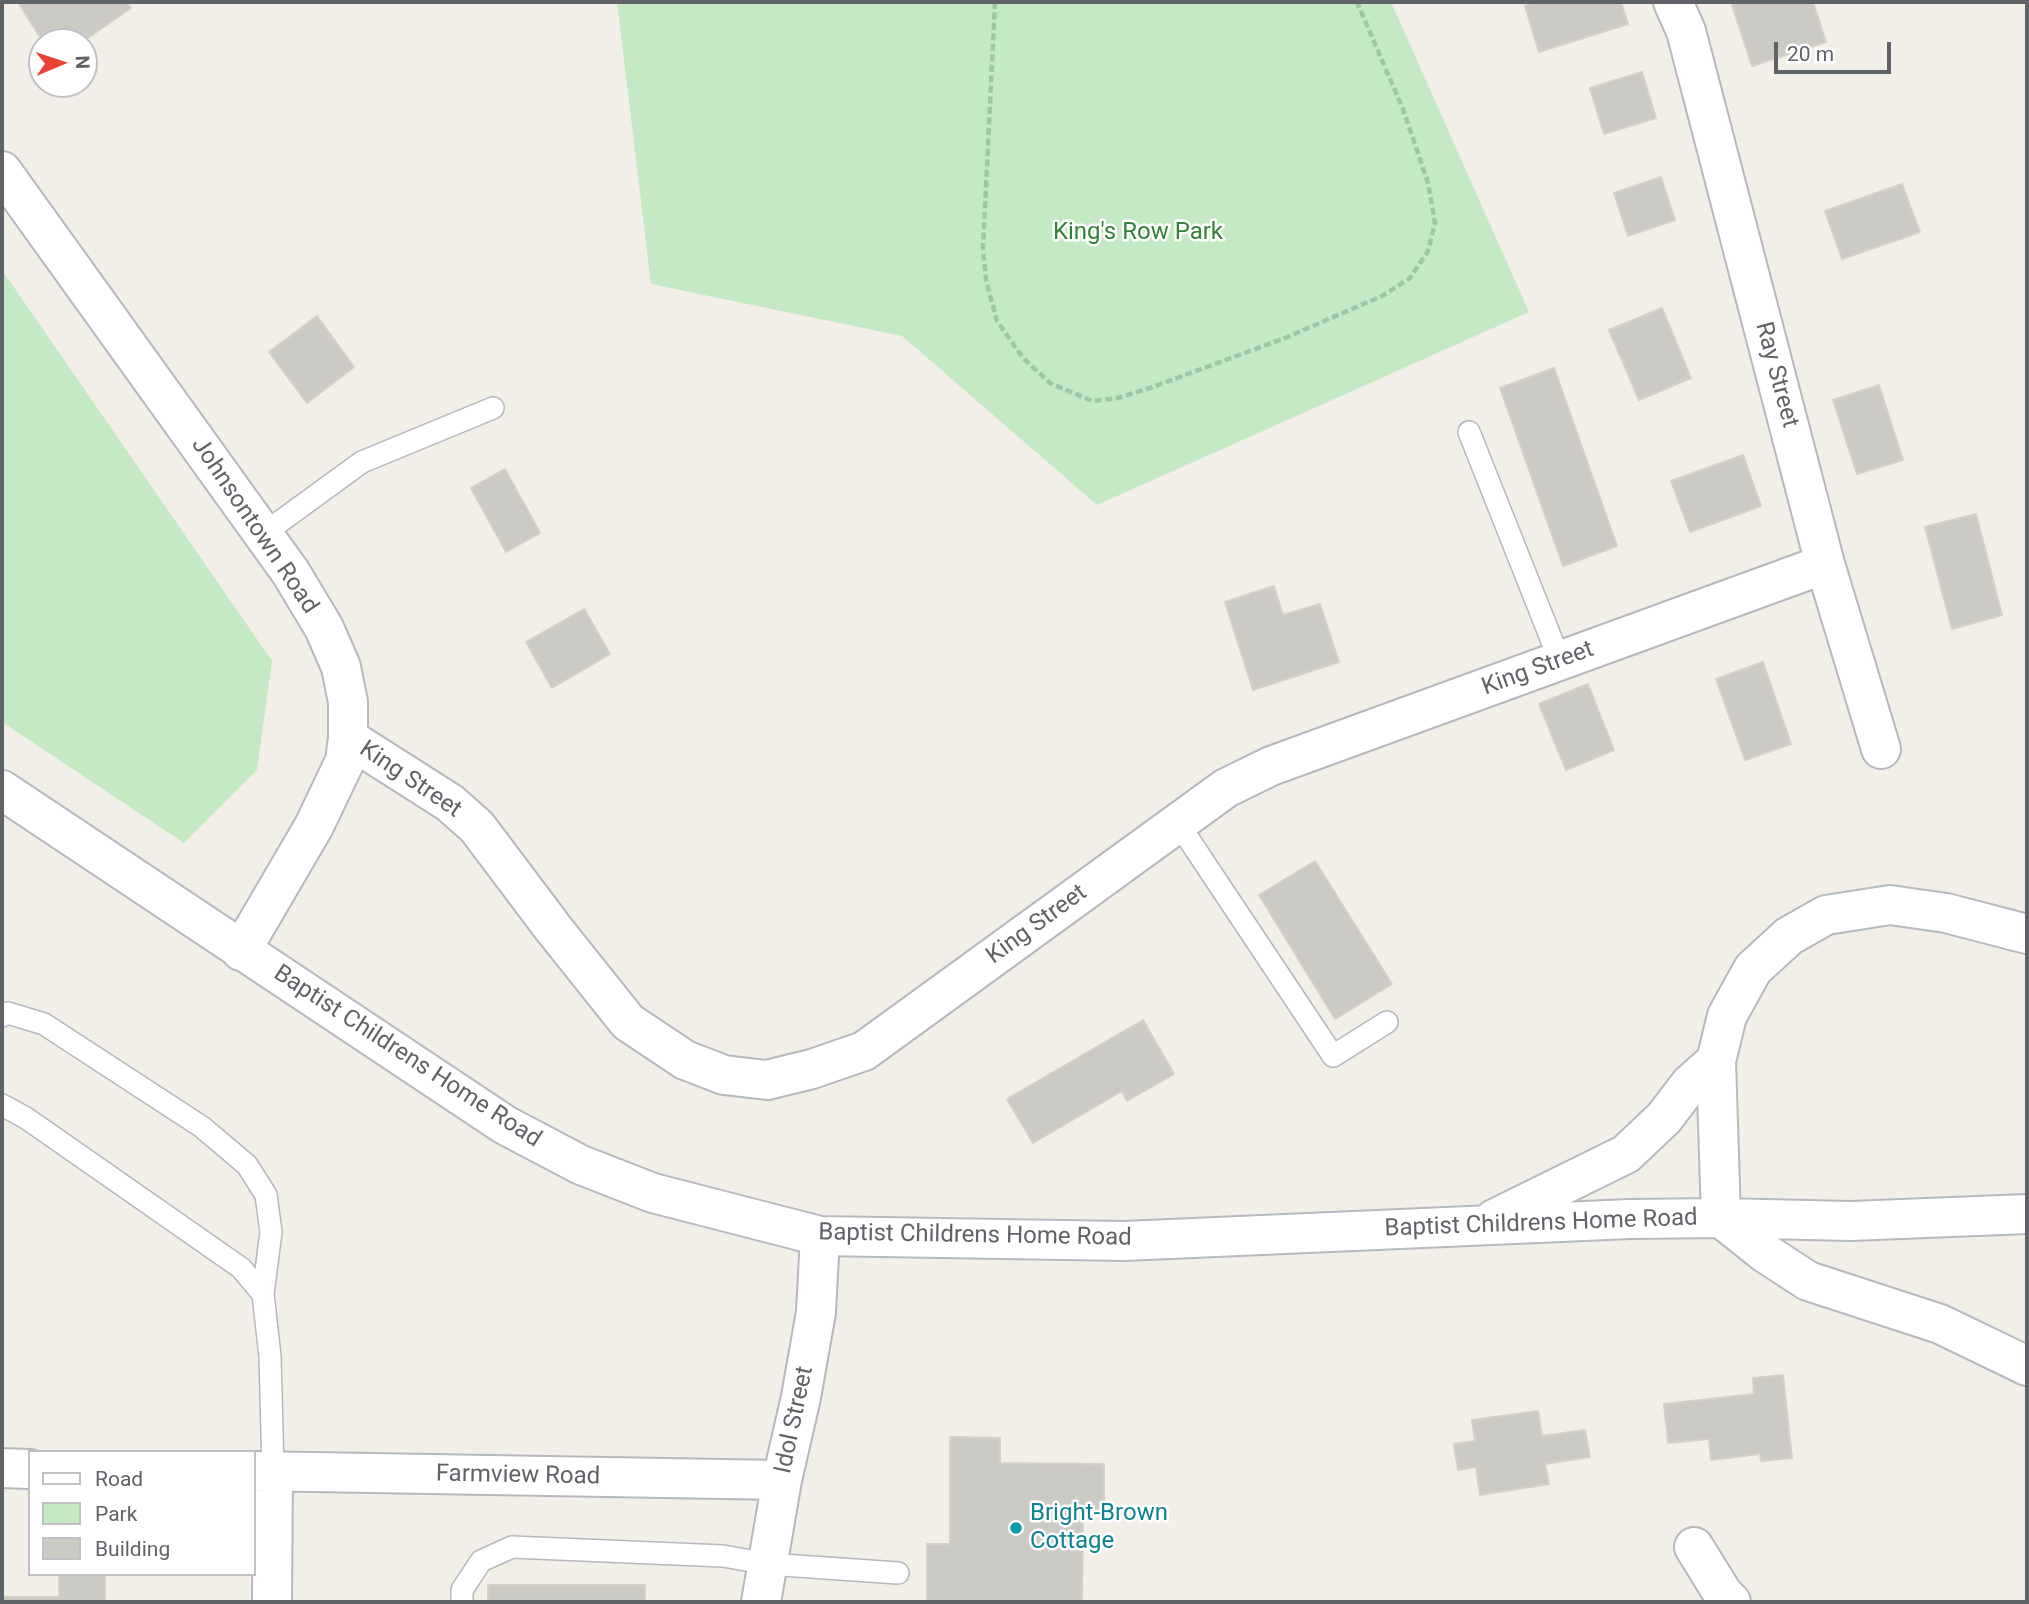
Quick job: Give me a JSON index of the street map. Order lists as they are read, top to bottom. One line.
{"streets":{"street":["Ray Street","Johnsontown Road","King Street","Baptist Childrens Home Road","Idol Street","Farmview Road"]},"crossings":[["Ray Street","King Street"],["Johnsontown Road","King Street"],["Johnsontown Road","Baptist Childrens Home Road"],["Baptist Childrens Home Road","Idol Street"],["Idol Street","Farmview Road"]],"parks":["King's Row Park"],"places":["Bright-Brown Cottage"],"legend":["Road","Park","Building"],"scale_bar":"20 m","north":"right"}
